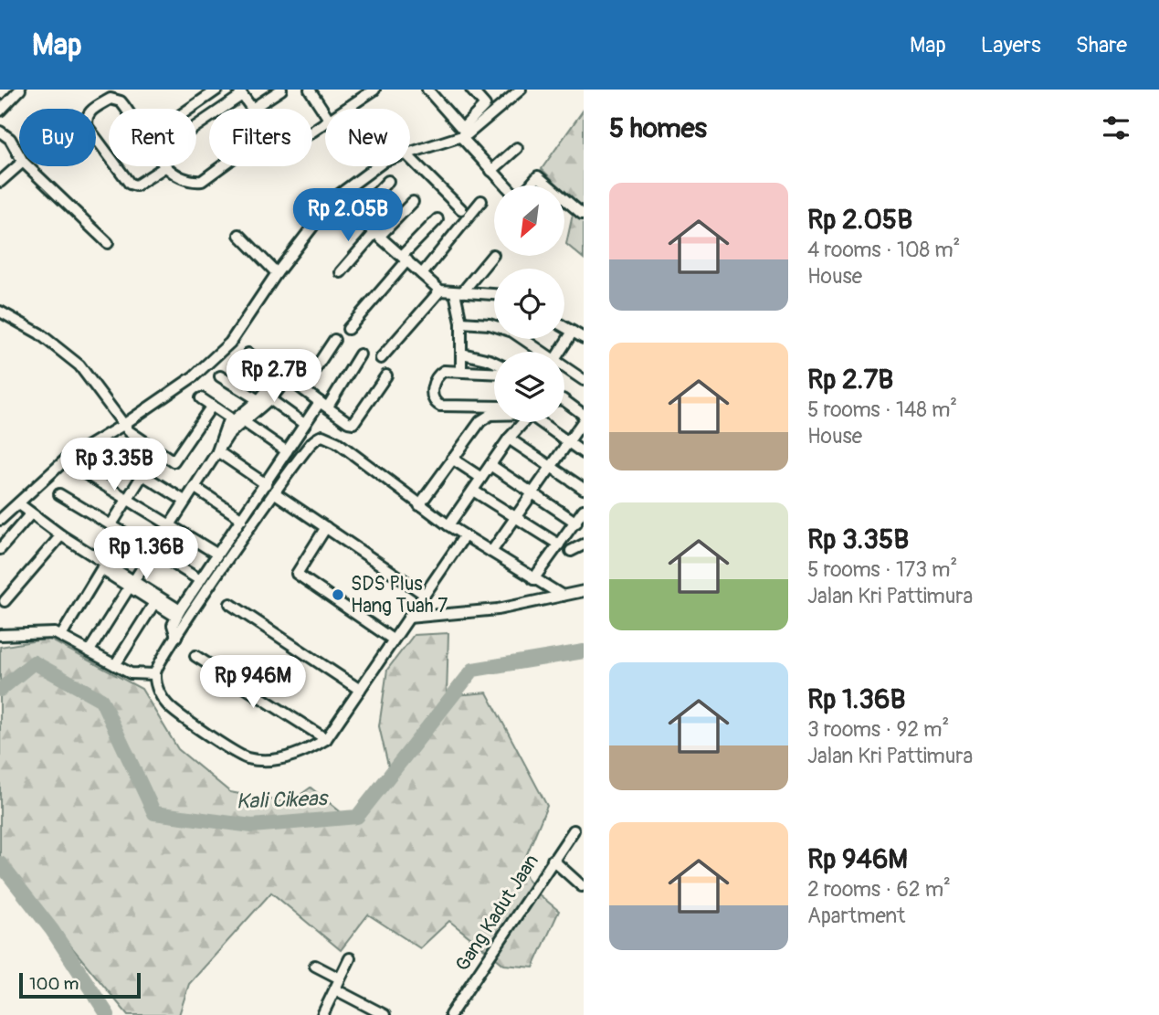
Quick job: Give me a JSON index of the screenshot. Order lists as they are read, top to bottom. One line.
{"streets":{"street":["Gang Kadut Jaan"]},"water":["Kali Cikeas"],"places":["SDS Plus Hang Tuah 7"],"scale_bar":"100 m","north":"bottom left","page":{"header":"Map","nav":["Map","Layers","Share"],"heading":"5 homes","chip":["Buy","Rent","Filters","New"],"list":[{"name":"Rp 2.05B","note":"4 rooms · 108 m² · House"},{"name":"Rp 2.7B","note":"5 rooms · 148 m² · House"},{"name":"Rp 3.35B","note":"5 rooms · 173 m² · Jalan Kri Pattimura"},{"name":"Rp 1.36B","note":"3 rooms · 92 m² · Jalan Kri Pattimura"},{"name":"Rp 946M","note":"2 rooms · 62 m² · Apartment"}],"price":["Rp 2.05B","Rp 2.7B","Rp 3.35B","Rp 1.36B","Rp 946M"],"scale":"100 m"}}
